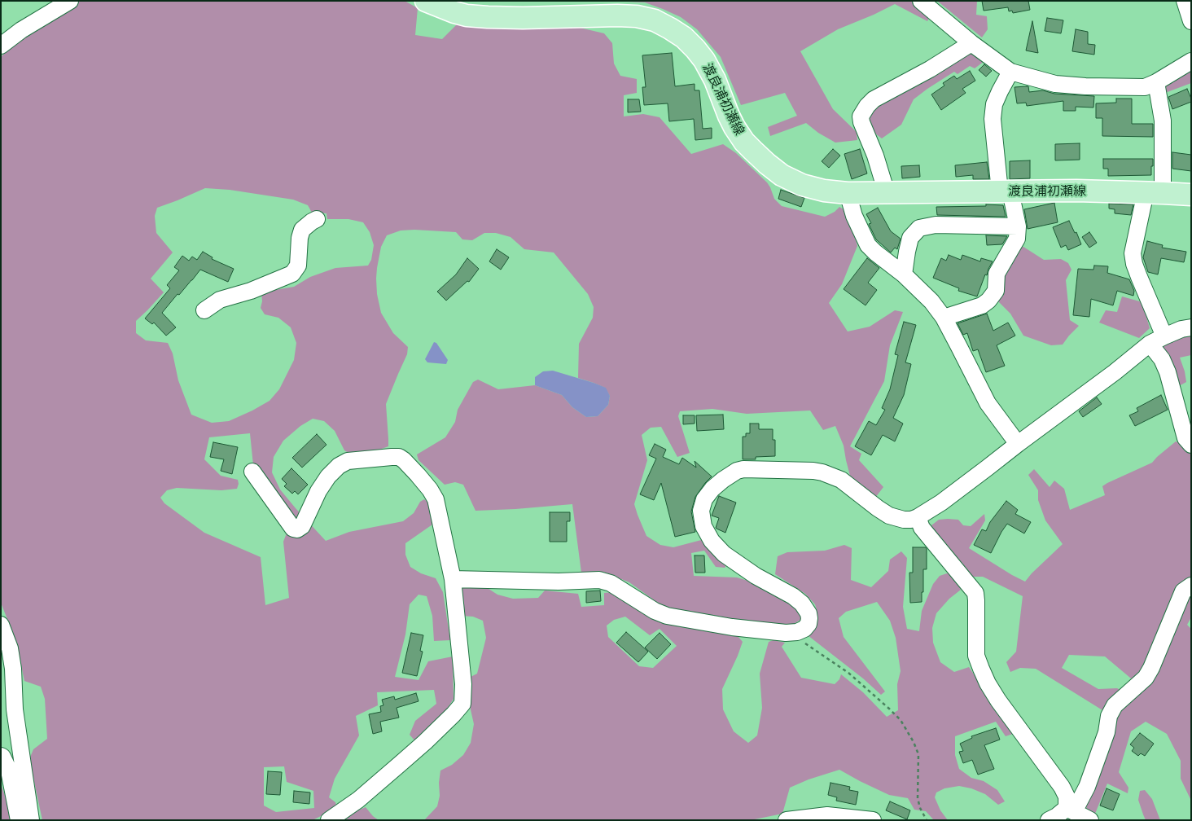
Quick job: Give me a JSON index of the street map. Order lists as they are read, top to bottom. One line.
{"streets":{"main road":["渡良浦初瀬線"]}}
